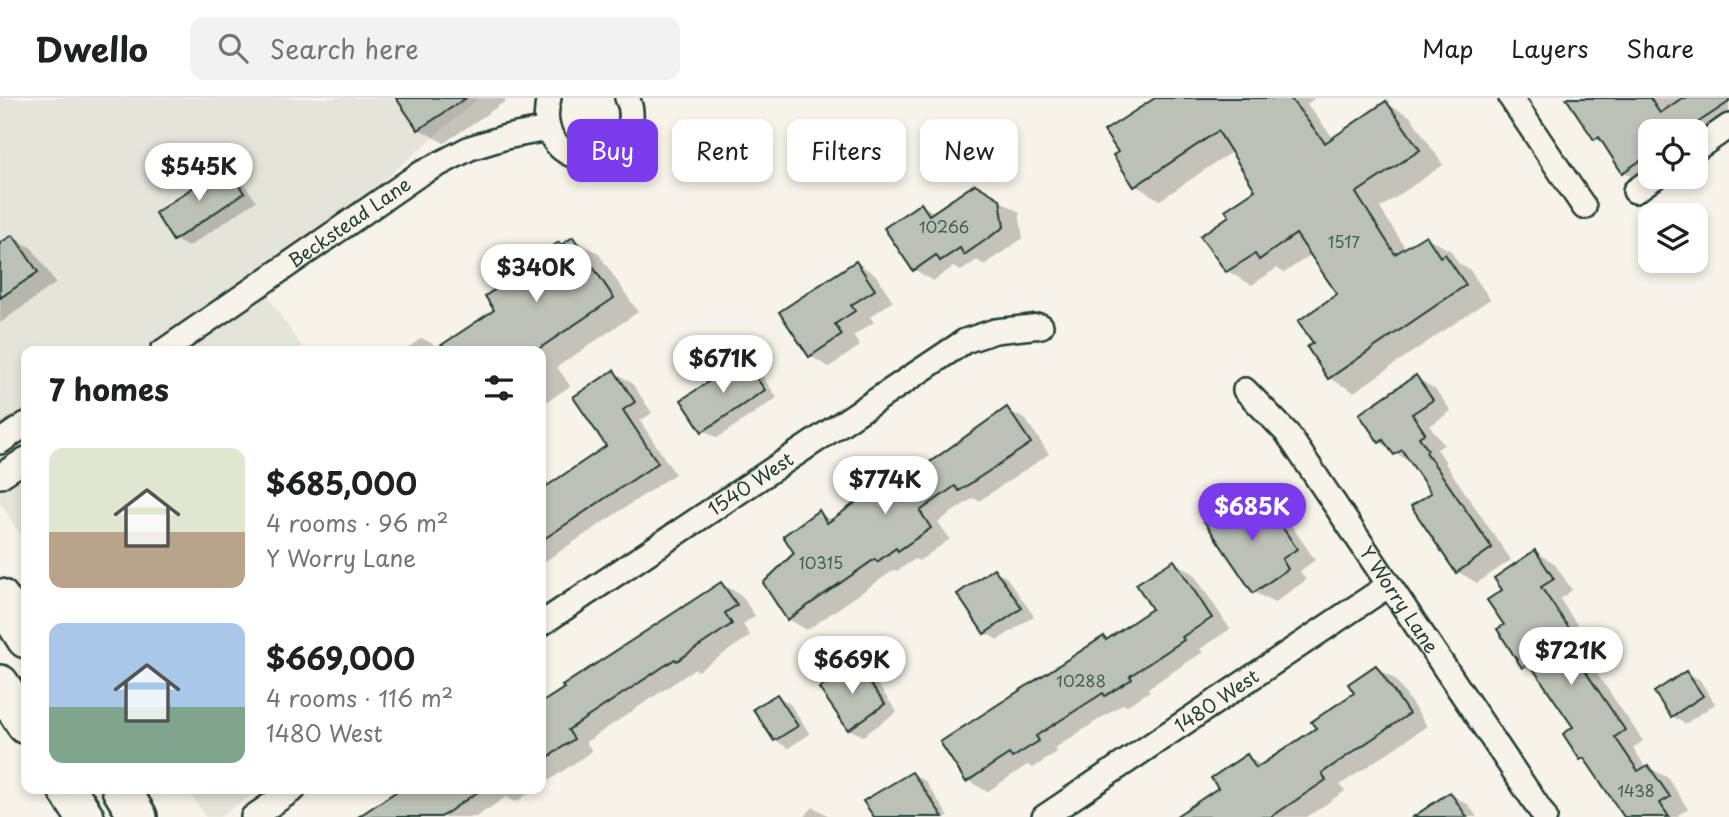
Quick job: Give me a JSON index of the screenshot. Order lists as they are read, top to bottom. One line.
{"streets":{"street":["Beckstead Lane","1540 West","Y Worry Lane","1480 West"]},"crossings":[["Y Worry Lane","1480 West"]],"house_numbers":["10266","1517","10315","10288","1438"],"page":{"header":"Dwello","search":"Search here","nav":["Map","Layers","Share"],"chip":["Buy","Rent","Filters","New"],"price":["$545K","$340K","$671K","$774K","$685K","$721K","$669K"],"heading":"7 homes","list":[{"name":"$685,000","note":"4 rooms · 96 m² · Y Worry Lane"},{"name":"$669,000","note":"4 rooms · 116 m² · 1480 West"}]}}
